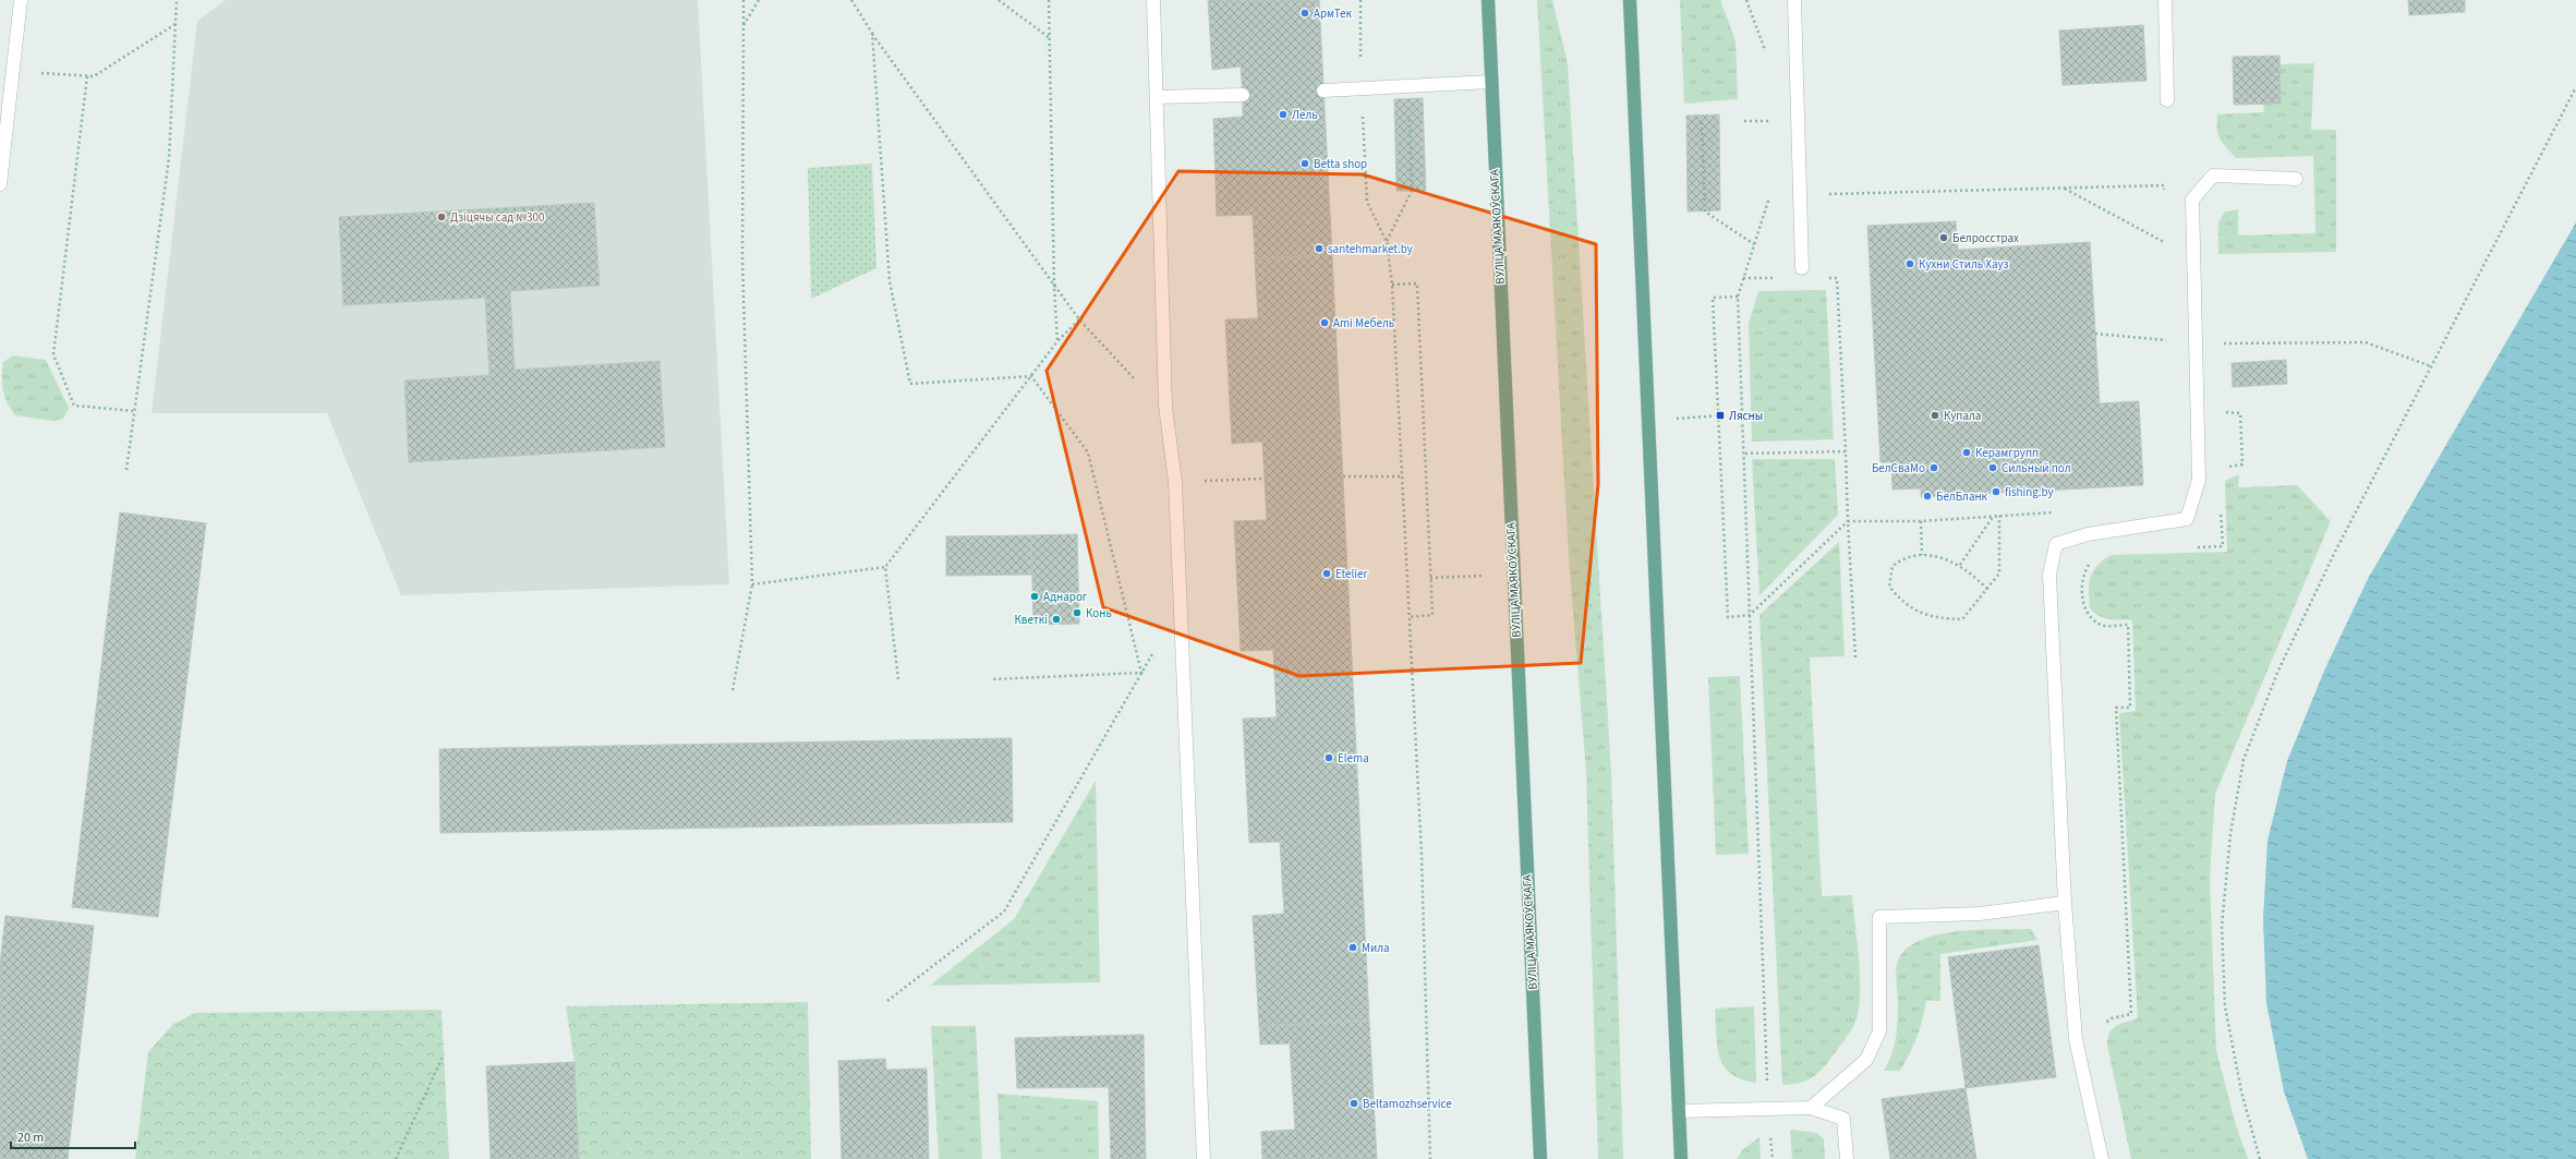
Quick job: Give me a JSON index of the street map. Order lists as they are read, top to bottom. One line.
{"streets":{"main road":["ВУЛІЦА МАЯКОЎСКАГА"]},"places":{"other":["АрмТек","Лель","Betta shop","Дзіцячы сад №300","Белросстрах","santehmarket.by","Кухни Стиль Хауз","Ami Мебель","Купала","Керамгрупп","БелСваМо","Сильный пол","fishing.by","БелБланк","Etelier","Аднарог","Конь","Кветкі","Elema","Мила","Beltamozhservice"],"transit":["Лясны"]},"scale_bar":"20 m"}
